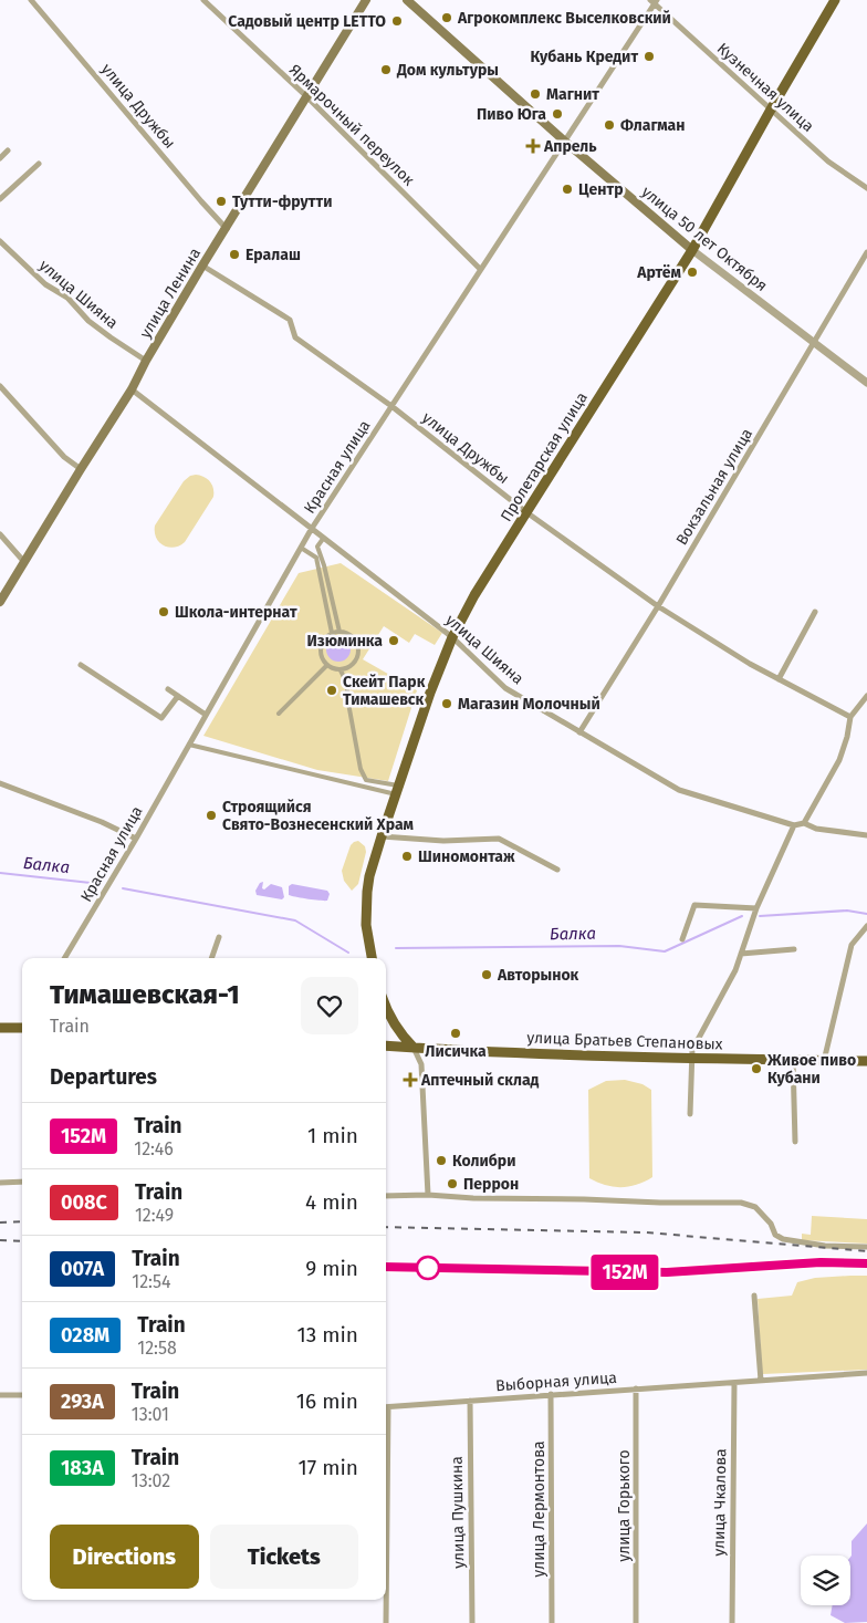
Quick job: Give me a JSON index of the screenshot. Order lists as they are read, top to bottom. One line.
{"streets":{"main road":["улица 50 лет Октября","улица Ленина","Пролетарская улица","улица Братьев Степановых"],"street":["Кузнечная улица","улица Дружбы","Ярмарочный переулок","улица Шияна","Красная улица","Вокзальная улица","Выборная улица","улица Чкалова","улица Горького","улица Лермонтова","улица Пушкина"]},"crossings":[["Кузнечная улица","Пролетарская улица"],["Кузнечная улица","Красная улица"],["улица Дружбы","улица Ленина"],["улица Дружбы","Пролетарская улица"],["улица Дружбы","Красная улица"],["улица Дружбы","Вокзальная улица"],["Ярмарочный переулок","улица Ленина"],["Ярмарочный переулок","Красная улица"],["улица 50 лет Октября","Пролетарская улица"],["улица 50 лет Октября","Красная улица"],["улица 50 лет Октября","Вокзальная улица"],["улица Ленина","улица Шияна"],["улица Шияна","Пролетарская улица"],["улица Шияна","Красная улица"],["улица Шияна","Вокзальная улица"],["Выборная улица","улица Чкалова"],["Выборная улица","улица Горького"],["Выборная улица","улица Лермонтова"],["Выборная улица","улица Пушкина"]],"water":["Балка"],"places":{"other":["Агрокомплекс Выселковский","Садовый центр LETTO","Кубань Кредит","Дом культуры","Магнит","Пиво Юга","Флагман","Центр","Тутти-фрутти","Ералаш","Артём","Школа-интернат","Изюминка","Скейт Парк Тимашевск","Магазин Молочный","Строящийся Свято-Вознесенский Храм","Шиномонтаж","Авторынок","Лисичка","Живое пиво Кубани","Колибри","Перрон"],"health":["Апрель","Аптечный склад"]},"page":{"on_map":"152М","heading":[["Тимашевская-1","Train"],"Departures"],"list":[{"mark":"152М","name":"Train","note":"12:46","value":"1 min"},{"mark":"008С","name":"Train","note":"12:49","value":"4 min"},{"mark":"007А","name":"Train","note":"12:54","value":"9 min"},{"mark":"028М","name":"Train","note":"12:58","value":"13 min"},{"mark":"293А","name":"Train","note":"13:01","value":"16 min"},{"mark":"183А","name":"Train","note":"13:02","value":"17 min"}],"buttons":["Directions","Tickets"]}}
